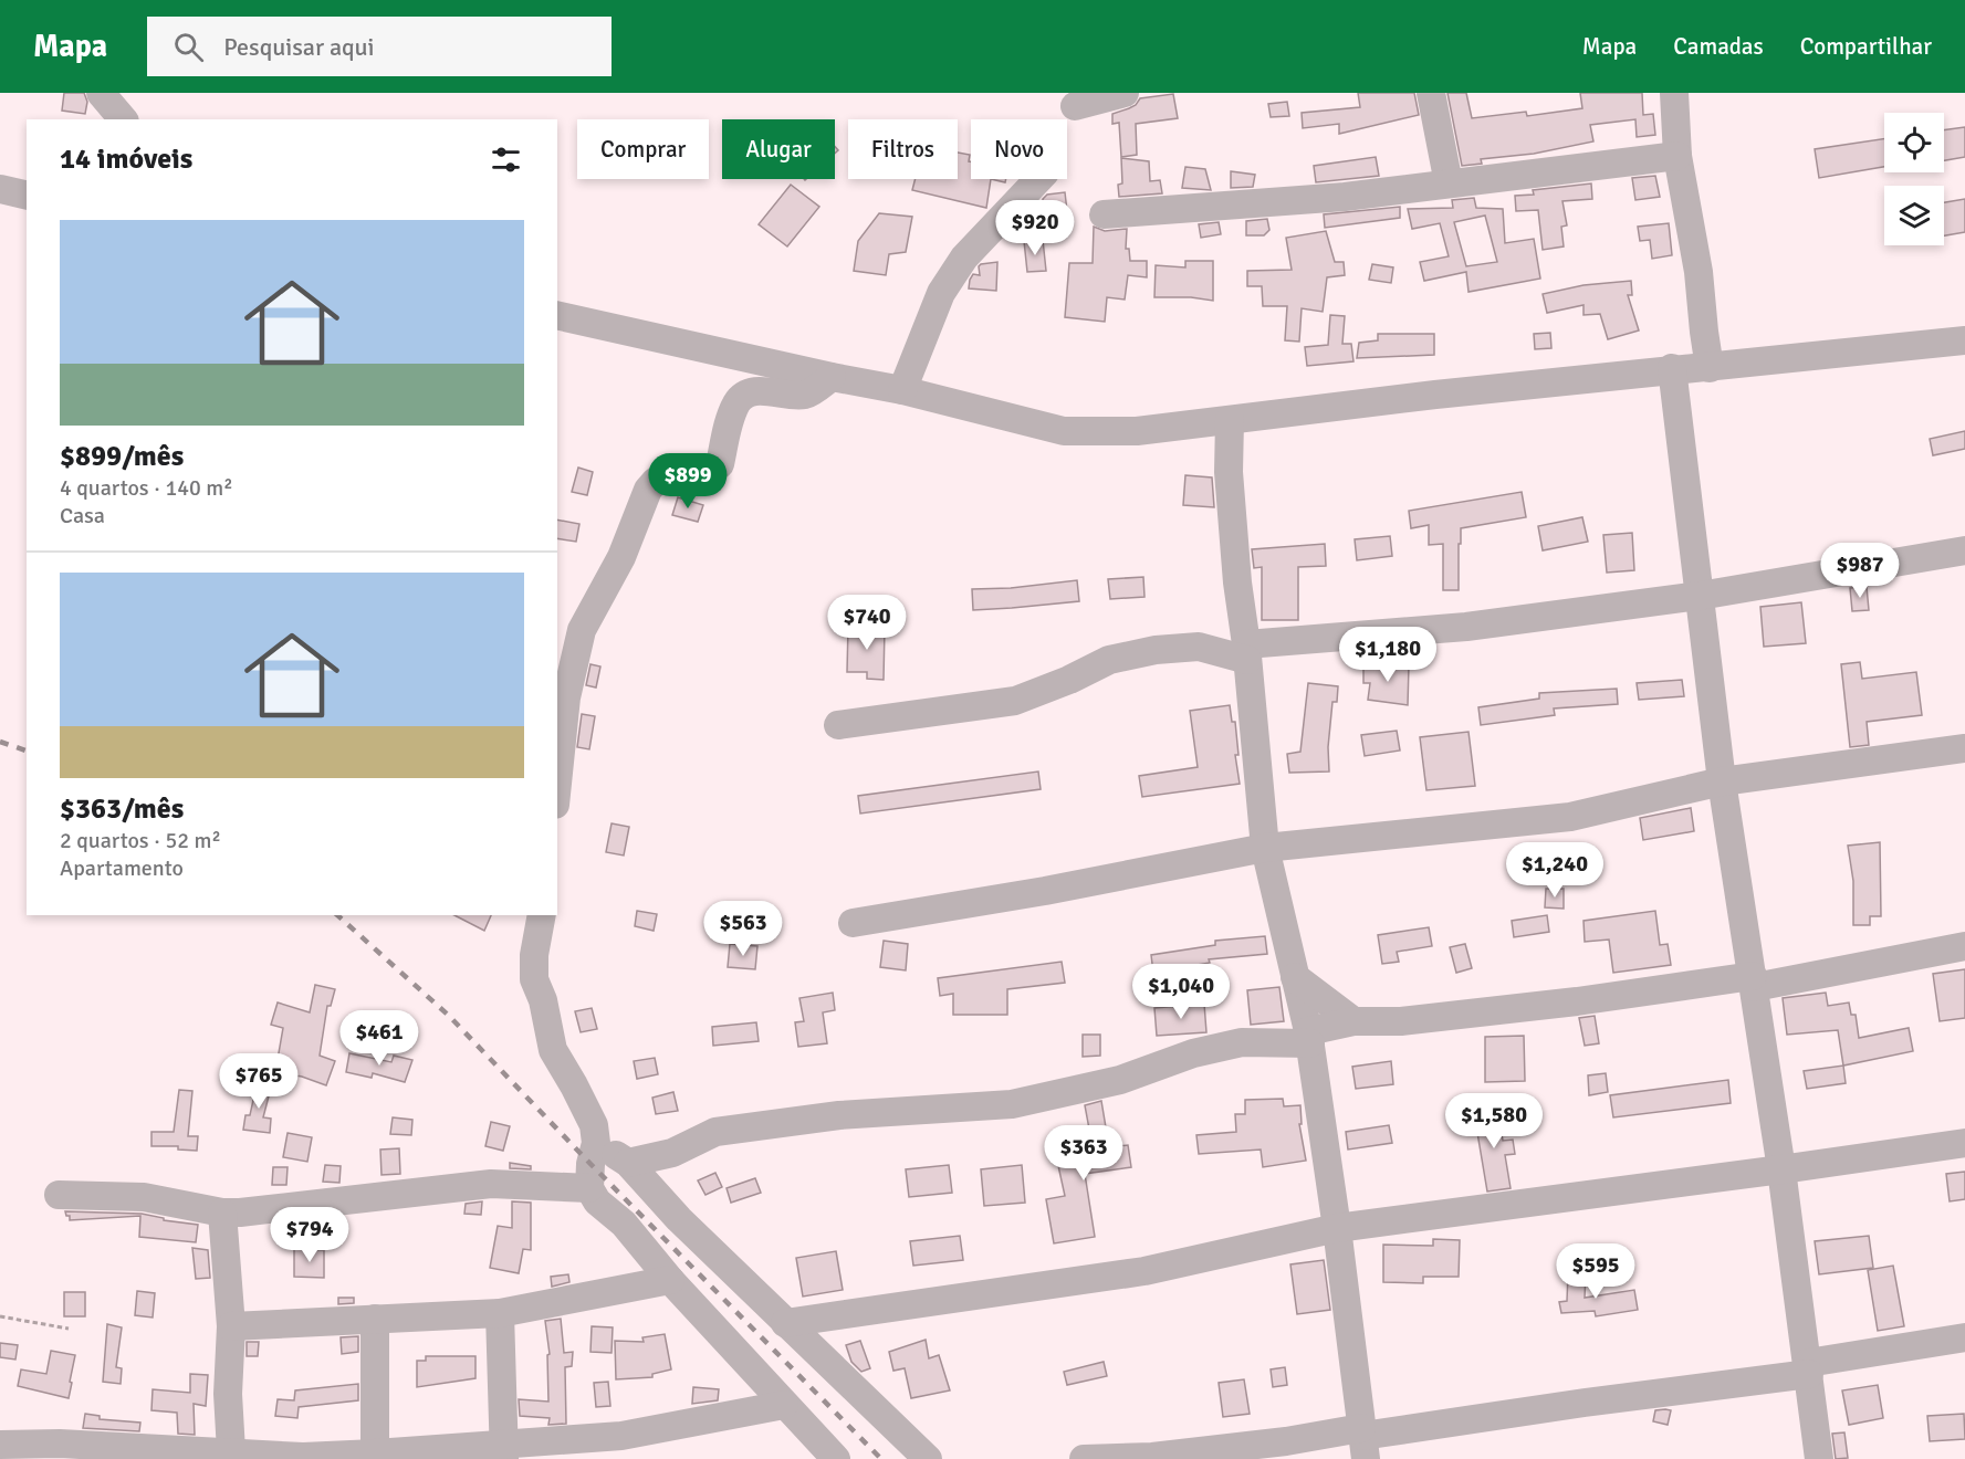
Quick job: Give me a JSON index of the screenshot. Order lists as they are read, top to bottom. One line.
{"page":{"header":"Mapa","search":"Pesquisar aqui","nav":["Mapa","Camadas","Compartilhar"],"chip":["Comprar","Alugar","Filtros","Novo"],"heading":"14 imóveis","list":[{"name":"$899/mês","note":"4 quartos · 140 m² · Casa"},{"name":"$363/mês","note":"2 quartos · 52 m² · Apartamento"}],"price":["$920","$899","$987","$740","$1,180","$1,240","$563","$1,040","$461","$765","$1,580","$363","$794","$595"]}}
